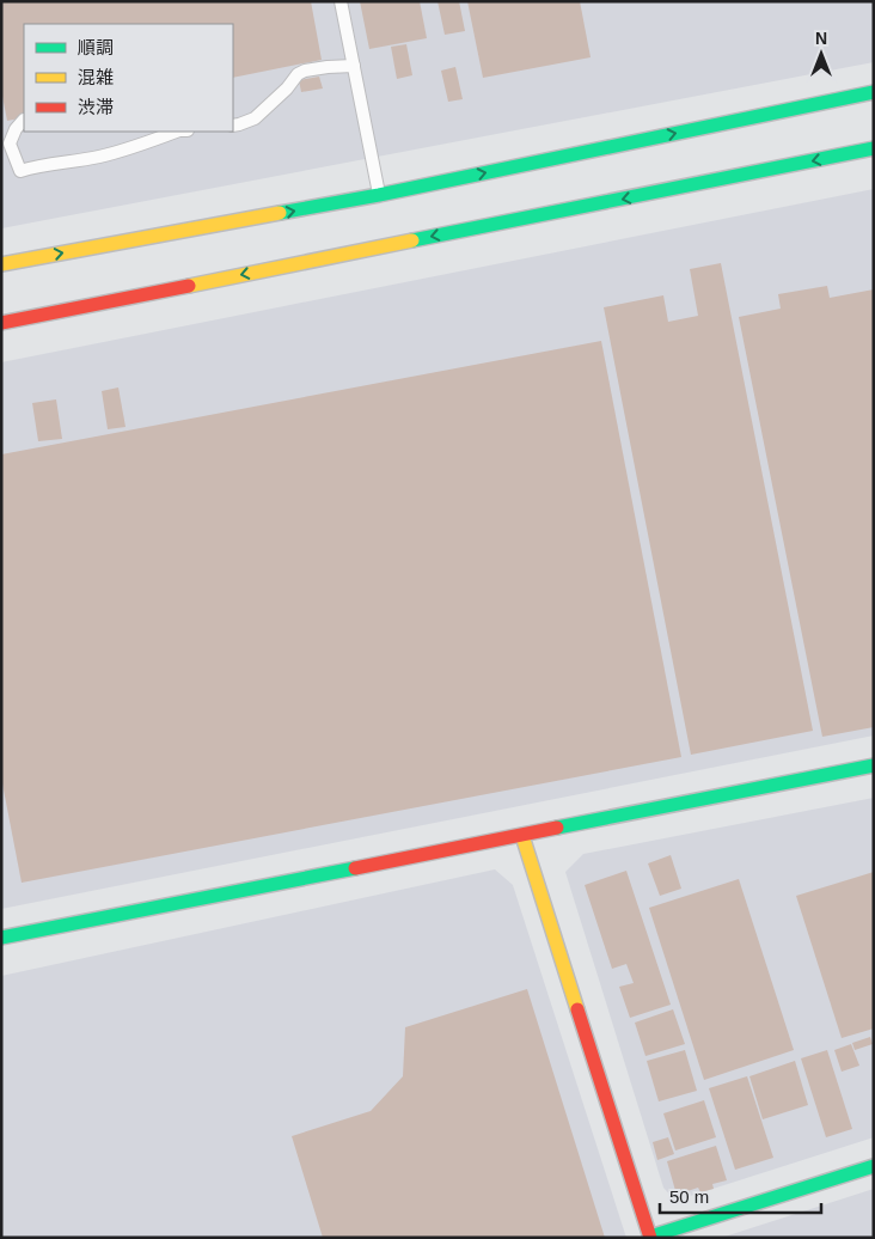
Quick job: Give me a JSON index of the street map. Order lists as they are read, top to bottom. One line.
{"legend":["順調","混雑","渋滞"],"scale_bar":"50 m","north":"top"}
